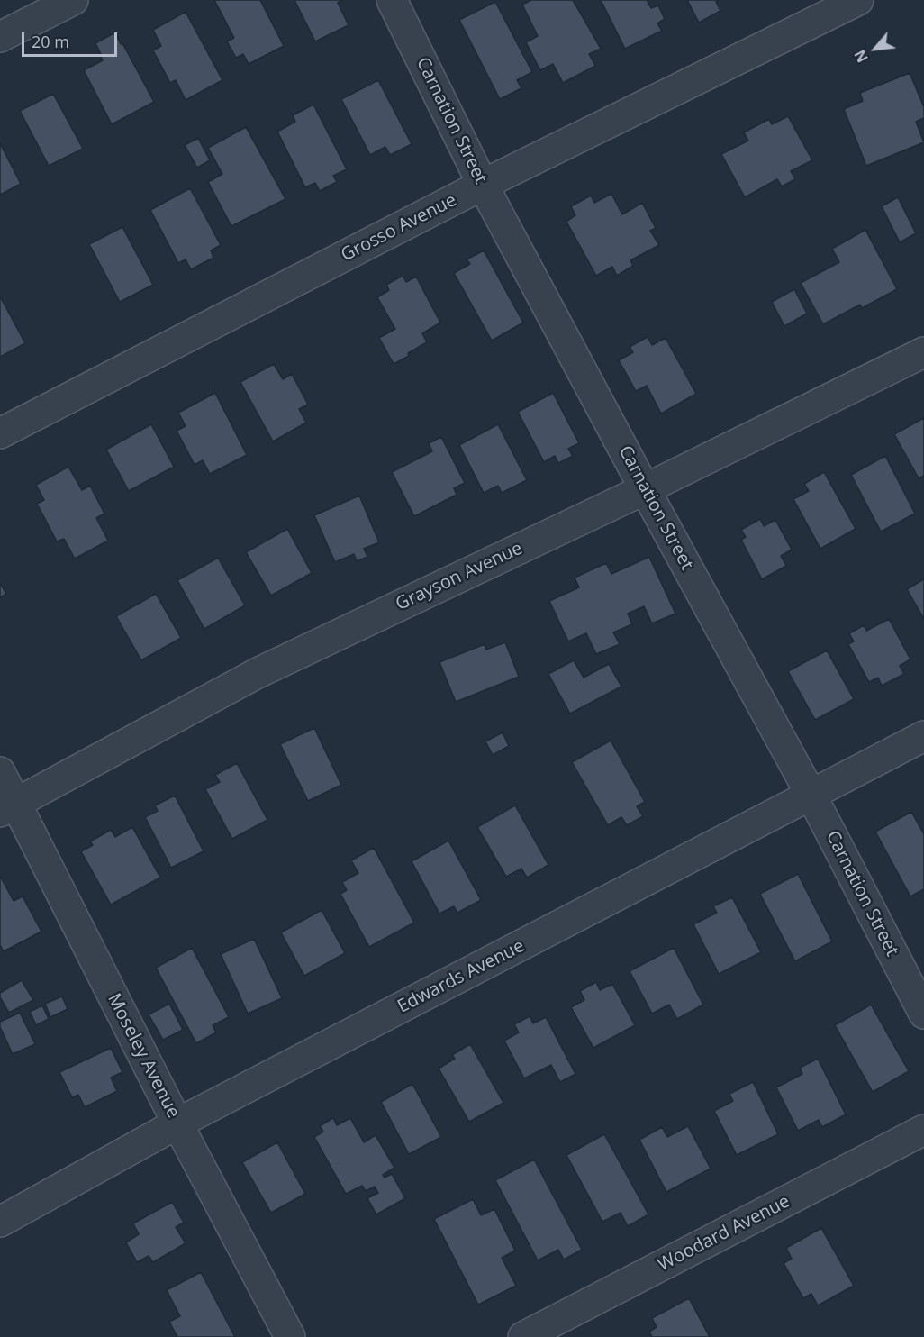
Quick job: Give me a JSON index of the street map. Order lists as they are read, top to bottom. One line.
{"streets":{"street":["Carnation Street","Grosso Avenue","Grayson Avenue","Edwards Avenue","Moseley Avenue","Woodard Avenue"]},"crossings":[["Carnation Street","Grosso Avenue"],["Carnation Street","Grayson Avenue"],["Carnation Street","Edwards Avenue"],["Grayson Avenue","Moseley Avenue"],["Edwards Avenue","Moseley Avenue"]],"scale_bar":"20 m","north":"bottom left"}
